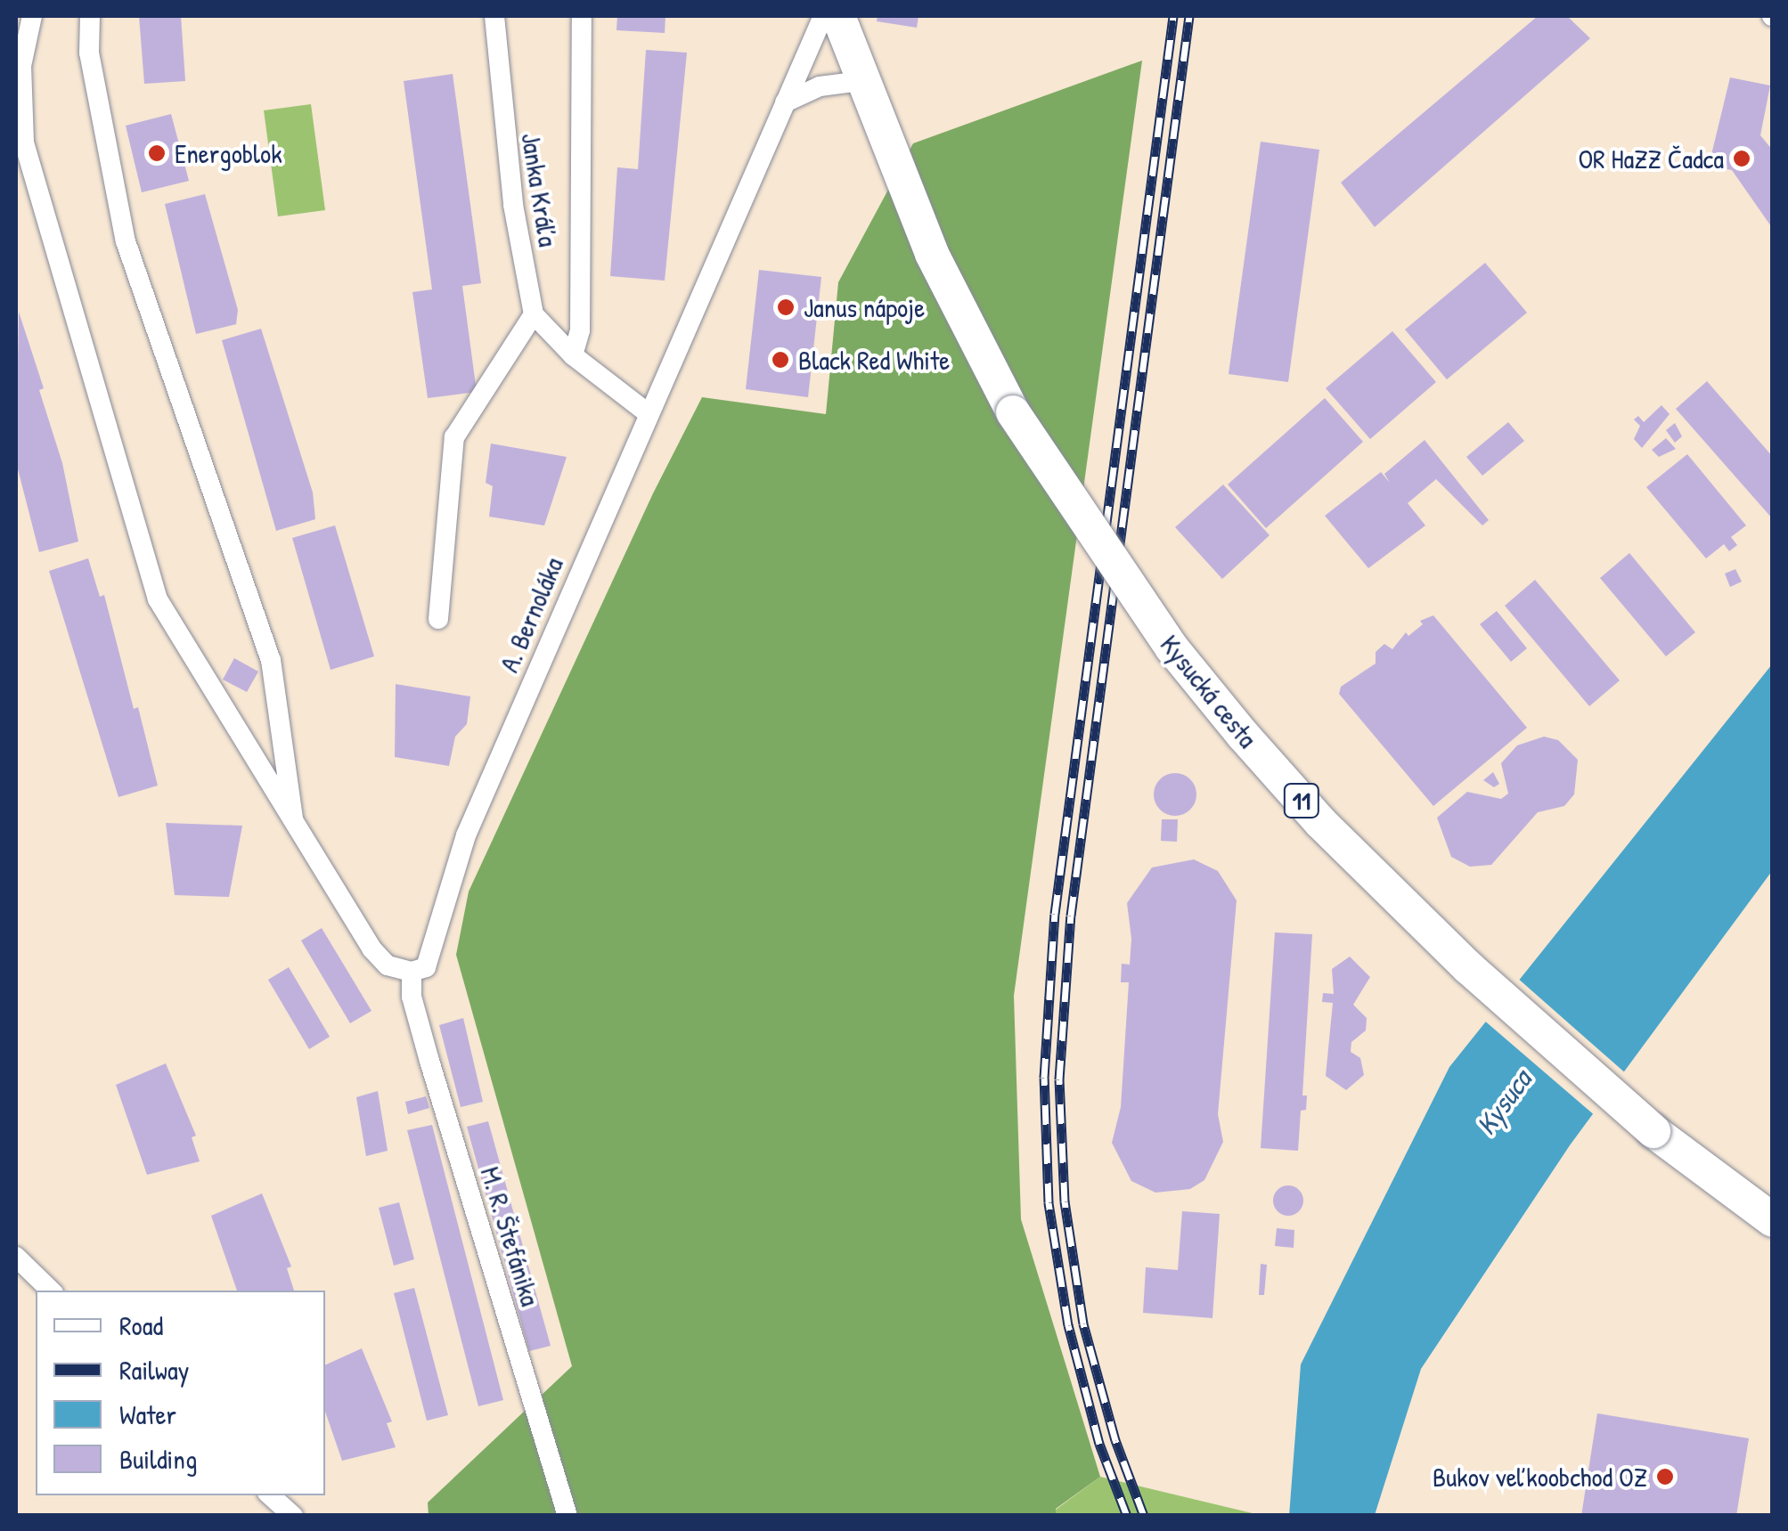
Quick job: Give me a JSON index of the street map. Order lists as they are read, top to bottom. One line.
{"streets":{"main road":["Kysucká cesta","11"],"street":["Janka Kráľa","A. Bernoláka","M. R. Štefánika"]},"crossings":[["A. Bernoláka","M. R. Štefánika"]],"water":["Kysuca"],"places":["Energoblok","OR HaZZ Čadca","Janus nápoje","Black Red White","Bukov veľkoobchod OZ"],"legend":["Road","Railway","Water","Building"]}
